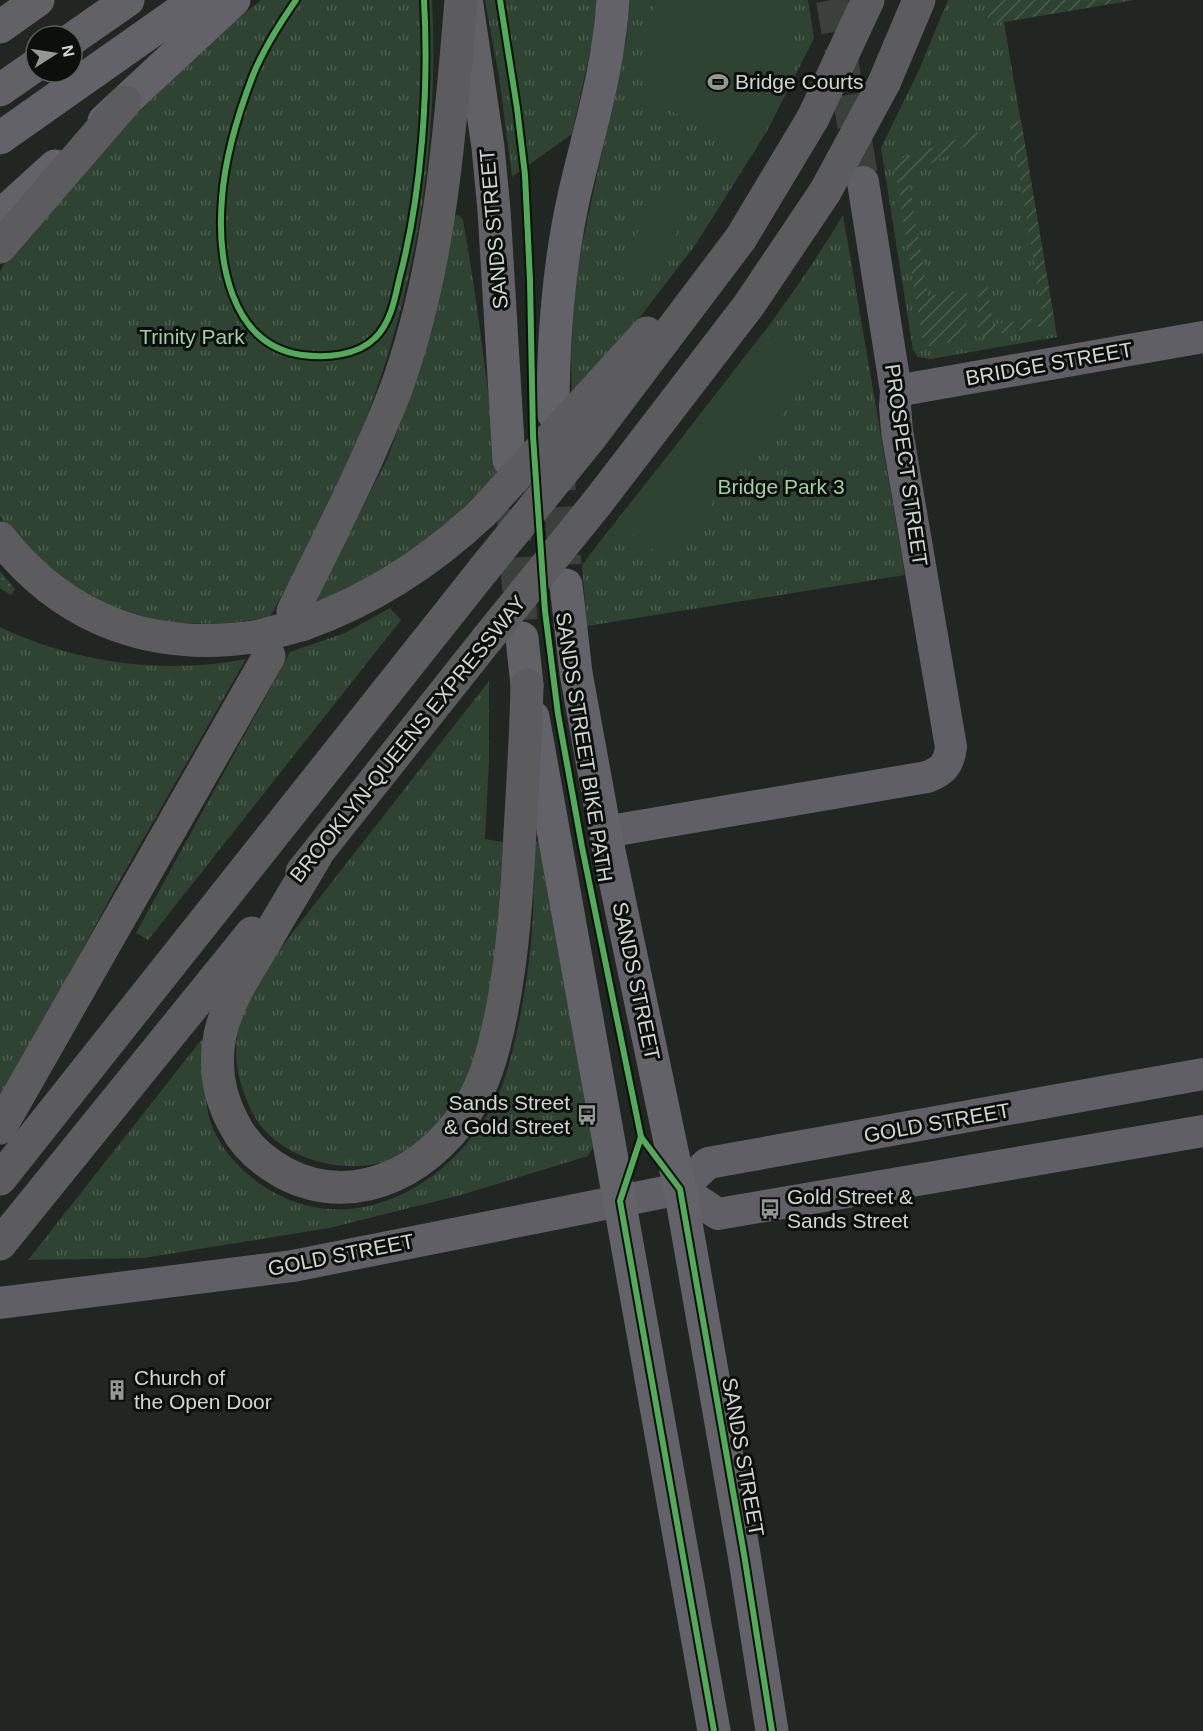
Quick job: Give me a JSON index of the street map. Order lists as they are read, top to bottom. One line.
{"streets":{"highway":["BROOKLYN-QUEENS EXPRESSWAY"],"main road":["SANDS STREET"],"street":["BRIDGE STREET","PROSPECT STREET","GOLD STREET"],"cycle path":["SANDS STREET BIKE PATH"]},"crossings":[["SANDS STREET","PROSPECT STREET"],["SANDS STREET","GOLD STREET"],["BRIDGE STREET","PROSPECT STREET"]],"parks":["Trinity Park","Bridge Park 3"],"places":{"sports":["Bridge Courts"],"bus stop":["Sands Street & Gold Street","Gold Street & Sands Street"],"building":["Church of the Open Door"]},"north":"right"}
